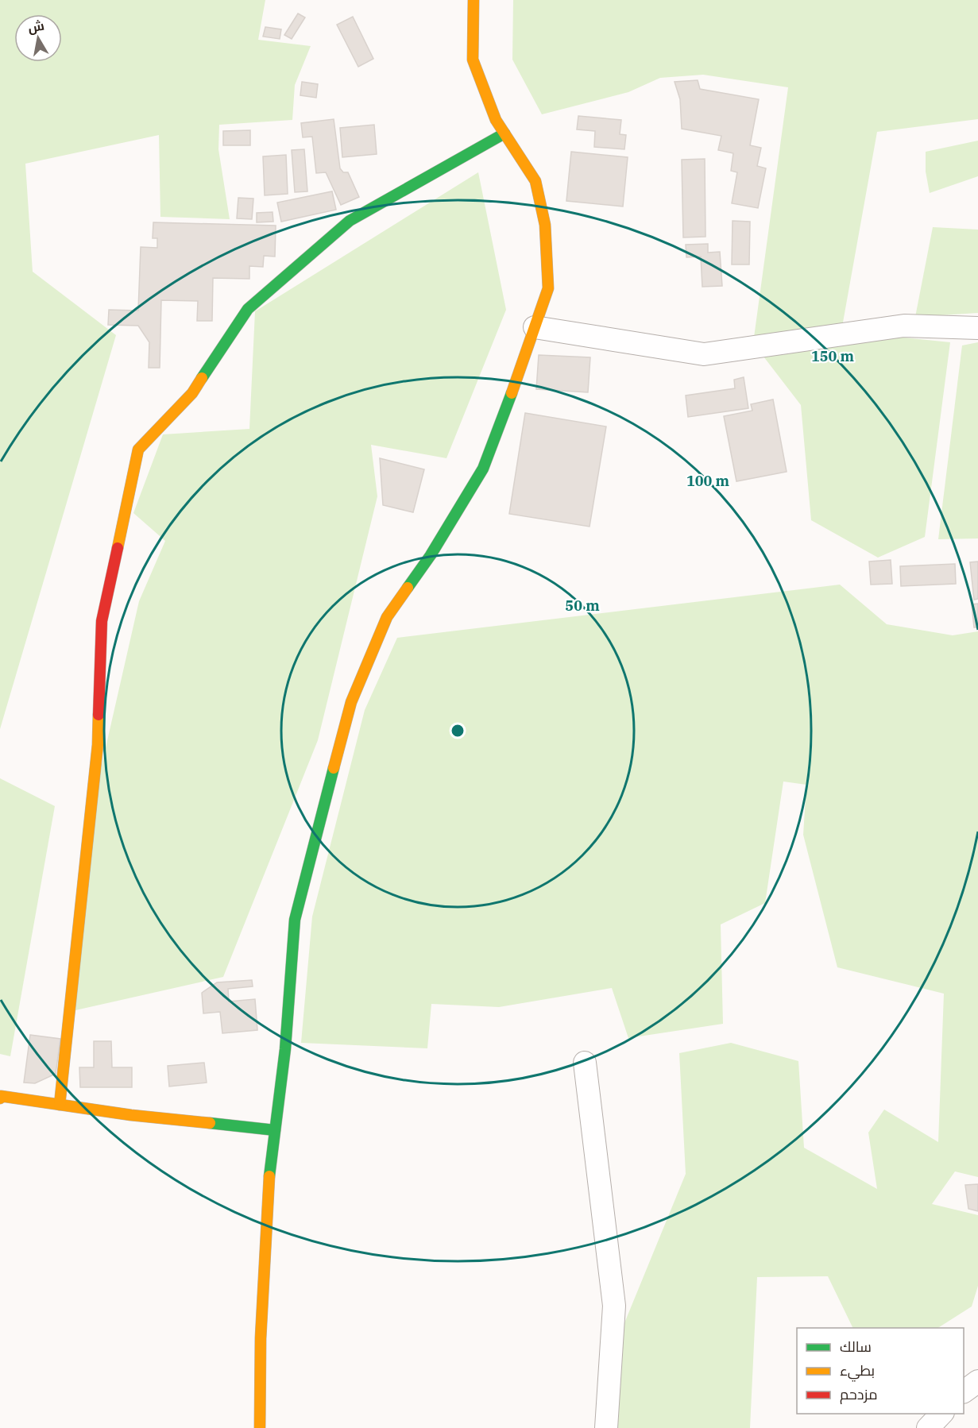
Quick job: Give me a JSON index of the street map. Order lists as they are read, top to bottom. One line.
{"legend":["سالك","بطيء","مزدحم"],"north":"top","rings":["150 m","100 m","50 m"]}
